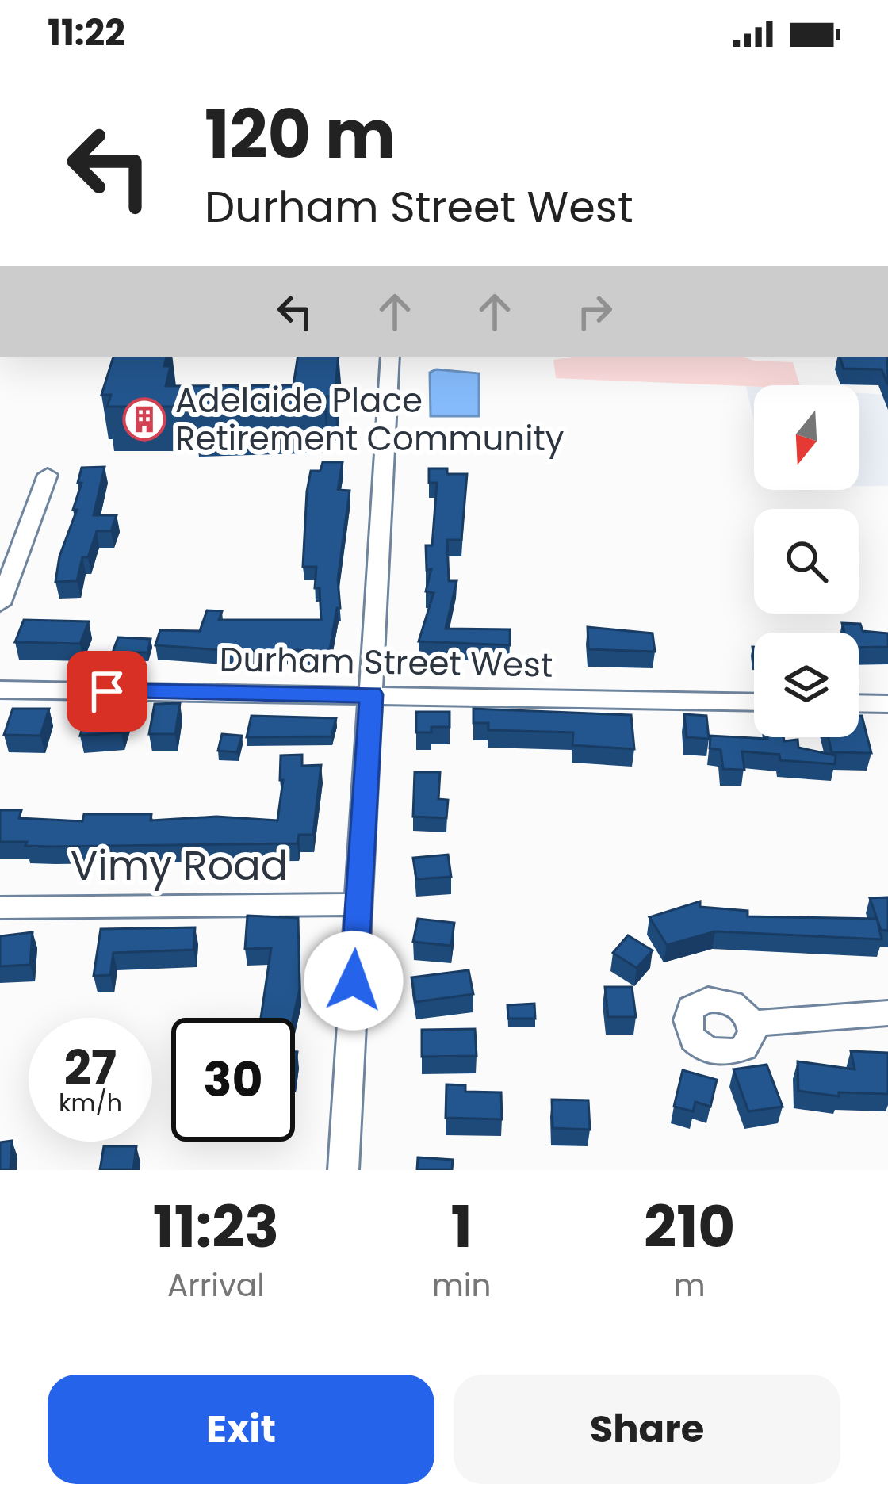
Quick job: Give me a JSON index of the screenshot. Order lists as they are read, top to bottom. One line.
{"streets":{"street":["Durham Street West","Vimy Road"]},"places":{"building":["Adelaide Place Retirement Community"]},"north":"bottom","page":{"status":"11:22","turn":["120 m","Durham Street West"],"speed":"27 km/h","limit":"30","eta":["11:23","Arrival","1","min","210","m"],"buttons":["Exit","Share"]}}
